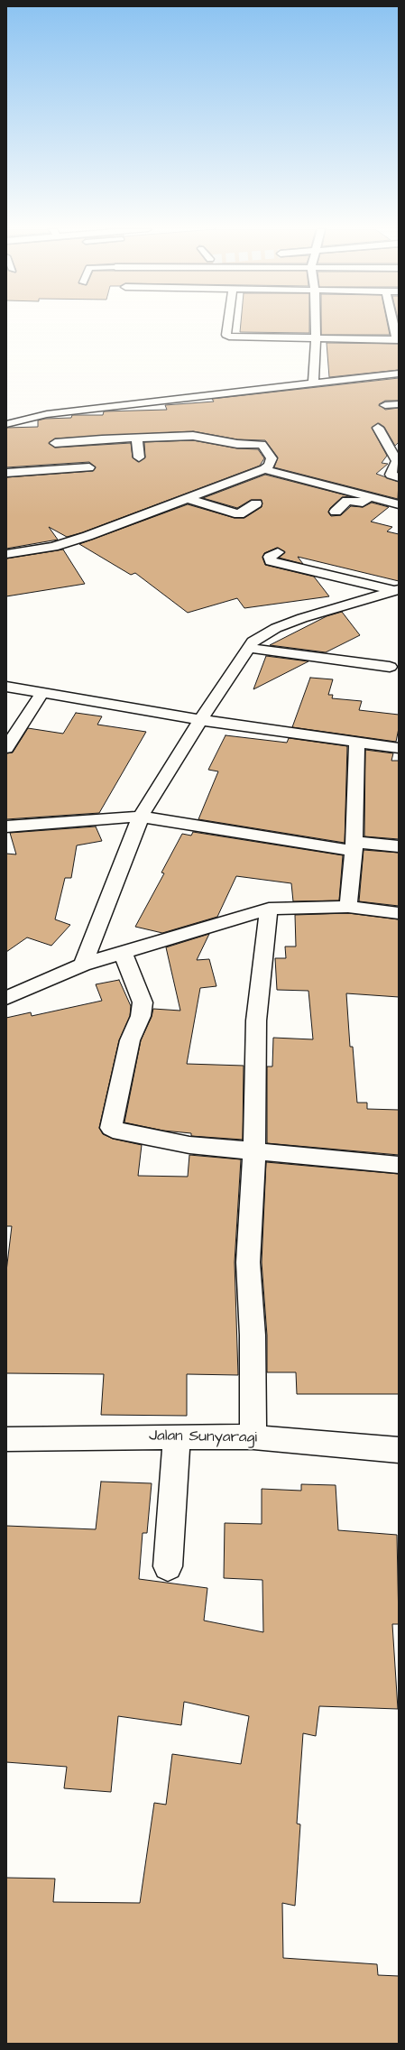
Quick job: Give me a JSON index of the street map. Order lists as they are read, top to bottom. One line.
{"streets":{"street":["Jalan Sunyaragi"]}}
